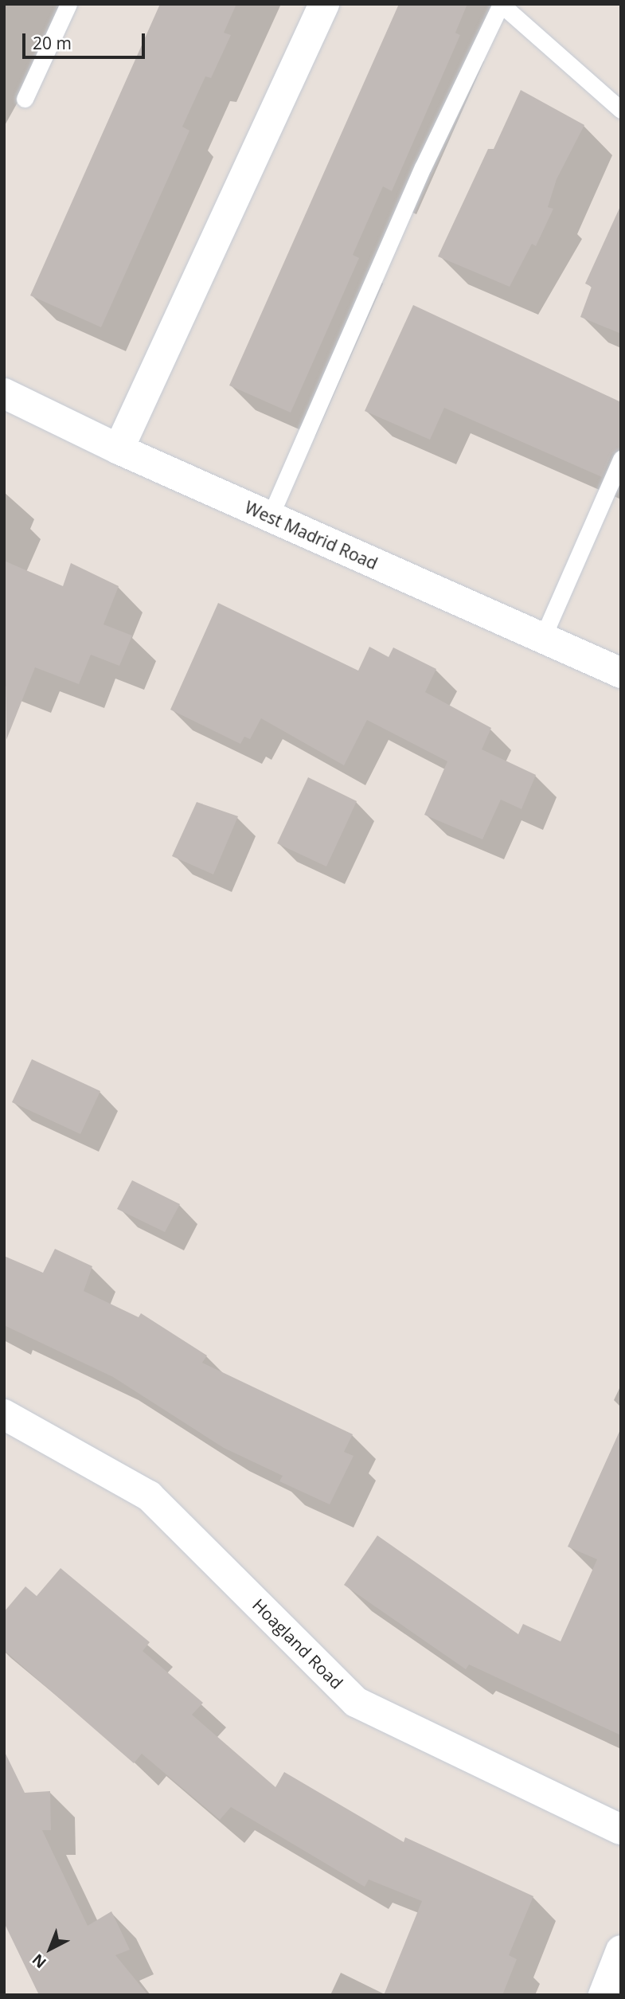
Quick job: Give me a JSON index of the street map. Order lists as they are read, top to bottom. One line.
{"streets":{"street":["West Madrid Road","Hoagland Road"]},"scale_bar":"20 m","north":"bottom left"}
